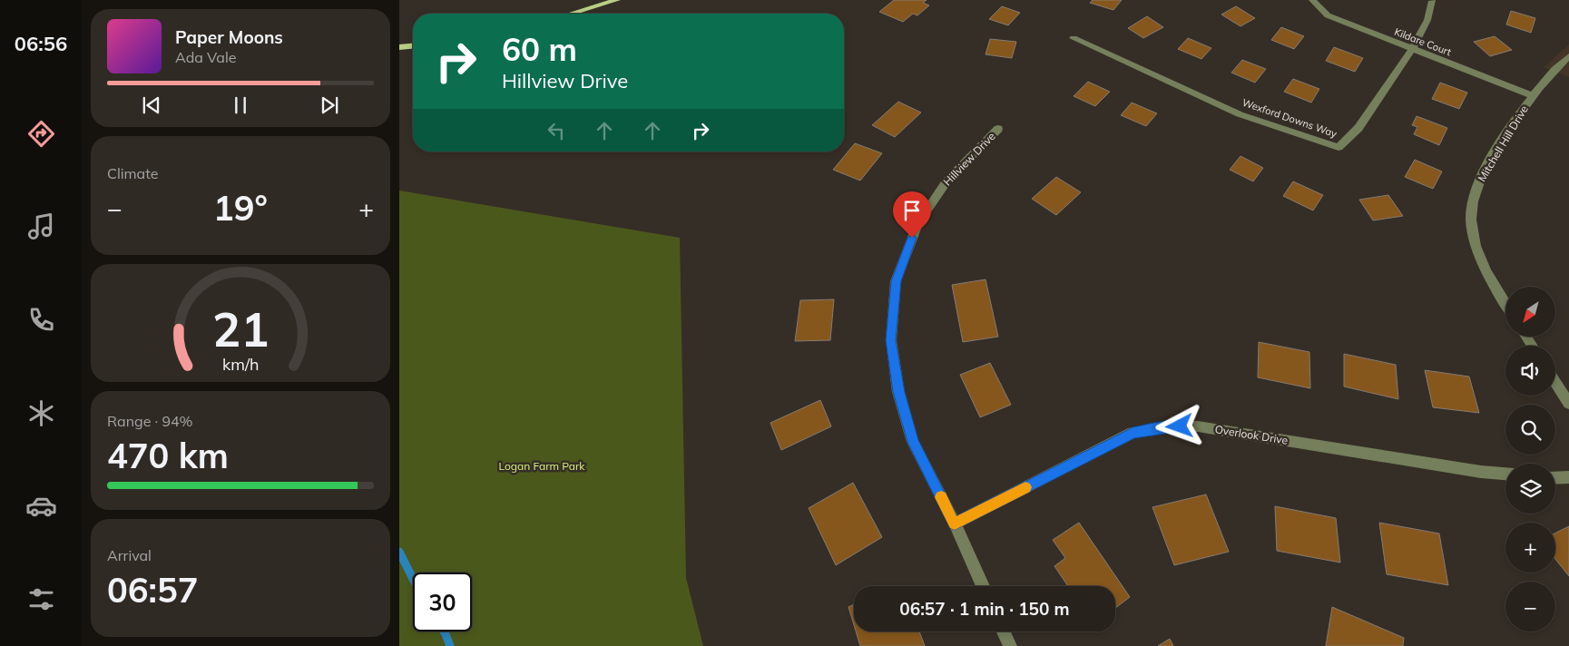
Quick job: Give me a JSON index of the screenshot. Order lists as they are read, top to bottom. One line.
{"streets":{"street":["Kildare Court","Wexford Downs Way","Mitchell Hill Drive","Hillview Drive","Overlook Drive"]},"crossings":[["Kildare Court","Wexford Downs Way"],["Kildare Court","Mitchell Hill Drive"],["Hillview Drive","Overlook Drive"]],"parks":["Logan Farm Park"],"north":"bottom left","page":{"tabs":"06:56","turn":["60 m","Hillview Drive"],"song":["Paper Moons","Ada Vale"],"tile":["Climate",["Range · 94%","470 km"],["Arrival","06:57"]],"heat":["−","19°","+"],"map_buttons":["+","−"],"limit":"30","trip":"06:57 · 1 min · 150 m","gauge":["21","km/h"]}}
